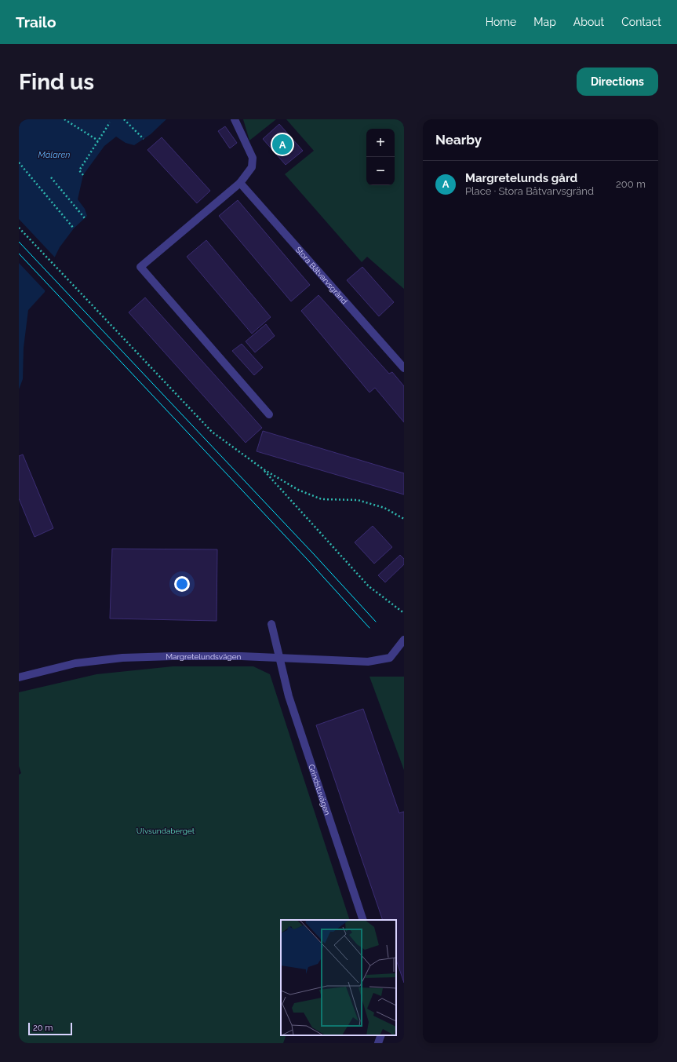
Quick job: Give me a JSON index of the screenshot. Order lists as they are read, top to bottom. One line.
{"streets":{"street":["Stora Båtvarvsgränd","Margretelundsvägen","Grindstuvägen"]},"crossings":[["Margretelundsvägen","Grindstuvägen"]],"water":["Mälaren"],"parks":["Ulvsundaberget"],"scale_bar":"20 m","page":{"header":"Trailo","nav":["Home","Map","About","Contact"],"buttons":"Directions","title":"Find us","heading":"Nearby","map_buttons":["+","−"],"pins":"A","list":[{"mark":"A","name":"Margretelunds gård","note":"Place · Stora Båtvarvsgränd","value":"200 m"}],"scale":"20 m"}}
